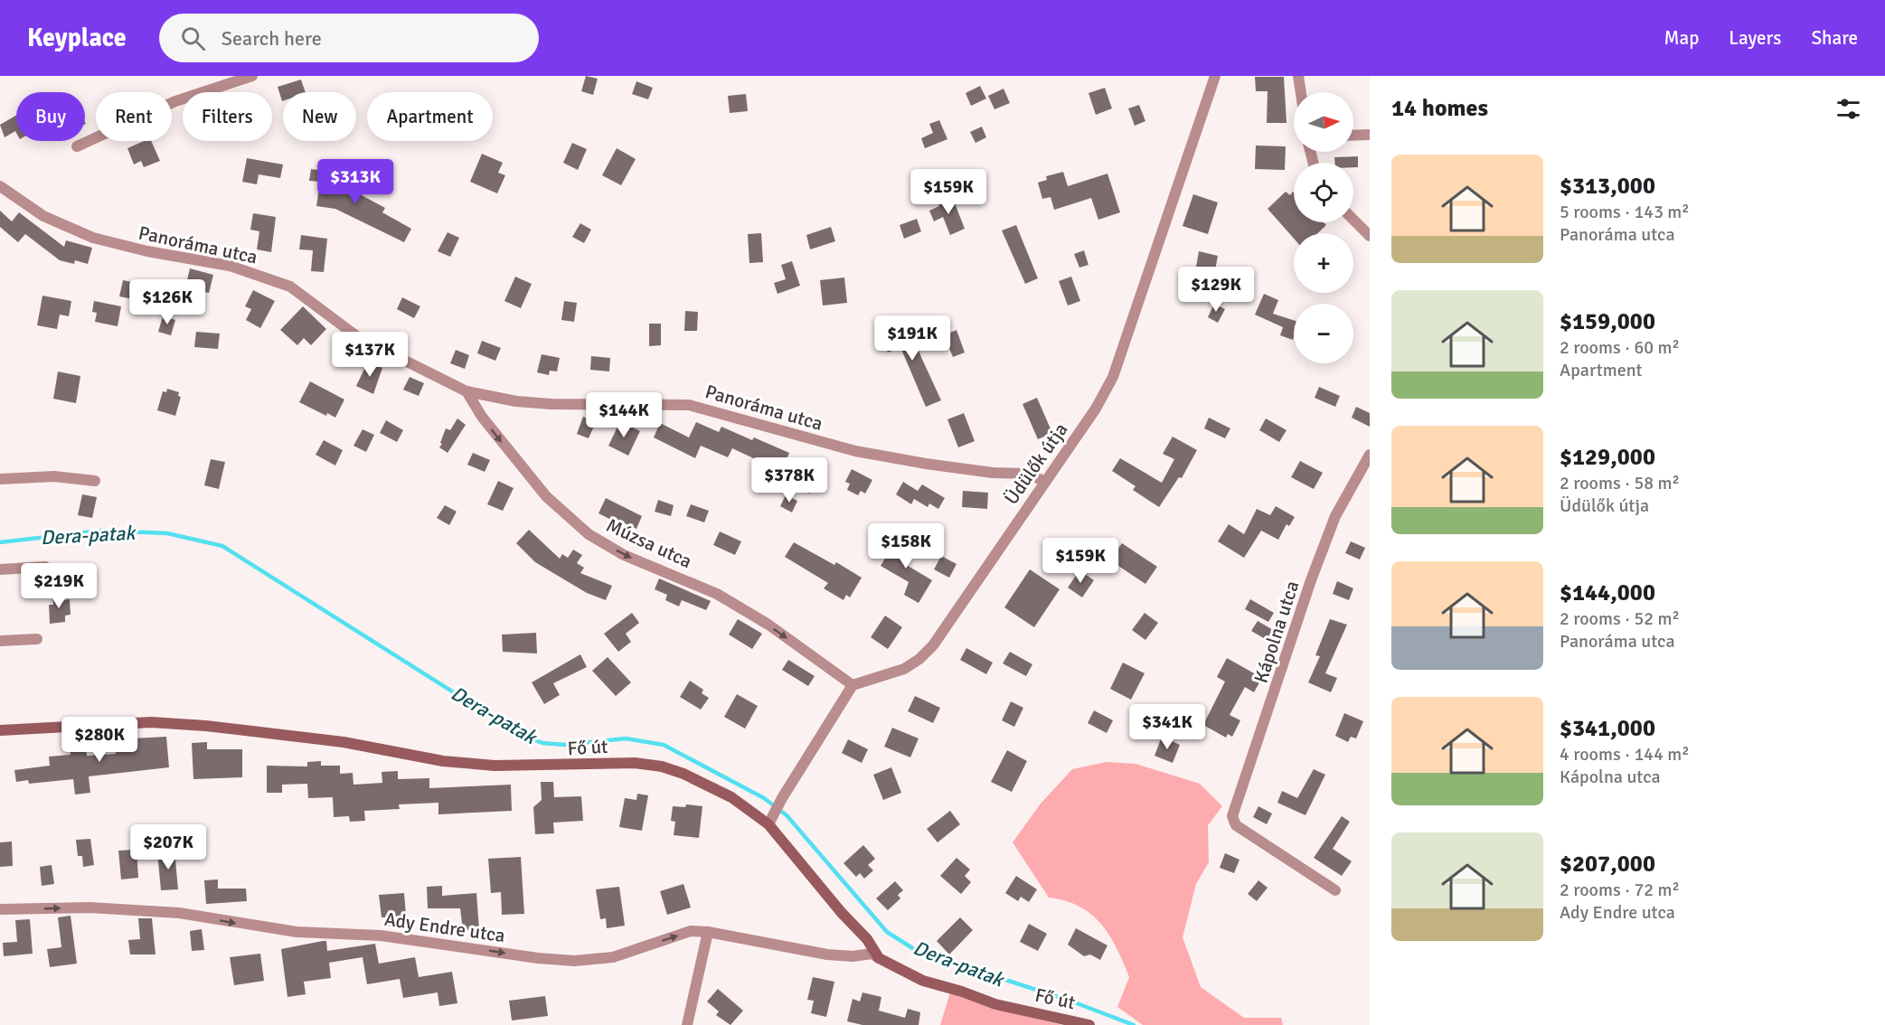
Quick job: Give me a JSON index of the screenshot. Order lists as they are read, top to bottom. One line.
{"streets":{"main road":["Fő út"],"street":["Panoráma utca","Üdülők útja","Múzsa utca","Kápolna utca","Ady Endre utca"]},"crossings":[["Panoráma utca","Üdülők útja"],["Panoráma utca","Múzsa utca"],["Üdülők útja","Múzsa utca"],["Fő út","Ady Endre utca"]],"one_way":["Múzsa utca","Ady Endre utca"],"water":["Dera-patak"],"north":"right","page":{"header":"Keyplace","search":"Search here","nav":["Map","Layers","Share"],"heading":"14 homes","map_buttons":["+","−"],"chip":["Buy","Rent","Filters","New","Apartment"],"list":[{"name":"$313,000","note":"5 rooms · 143 m² · Panoráma utca"},{"name":"$159,000","note":"2 rooms · 60 m² · Apartment"},{"name":"$129,000","note":"2 rooms · 58 m² · Üdülők útja"},{"name":"$144,000","note":"2 rooms · 52 m² · Panoráma utca"},{"name":"$341,000","note":"4 rooms · 144 m² · Kápolna utca"},{"name":"$207,000","note":"2 rooms · 72 m² · Ady Endre utca"}],"price":["$313K","$159K","$129K","$126K","$191K","$137K","$144K","$378K","$158K","$159K","$219K","$341K","$280K","$207K"]}}
